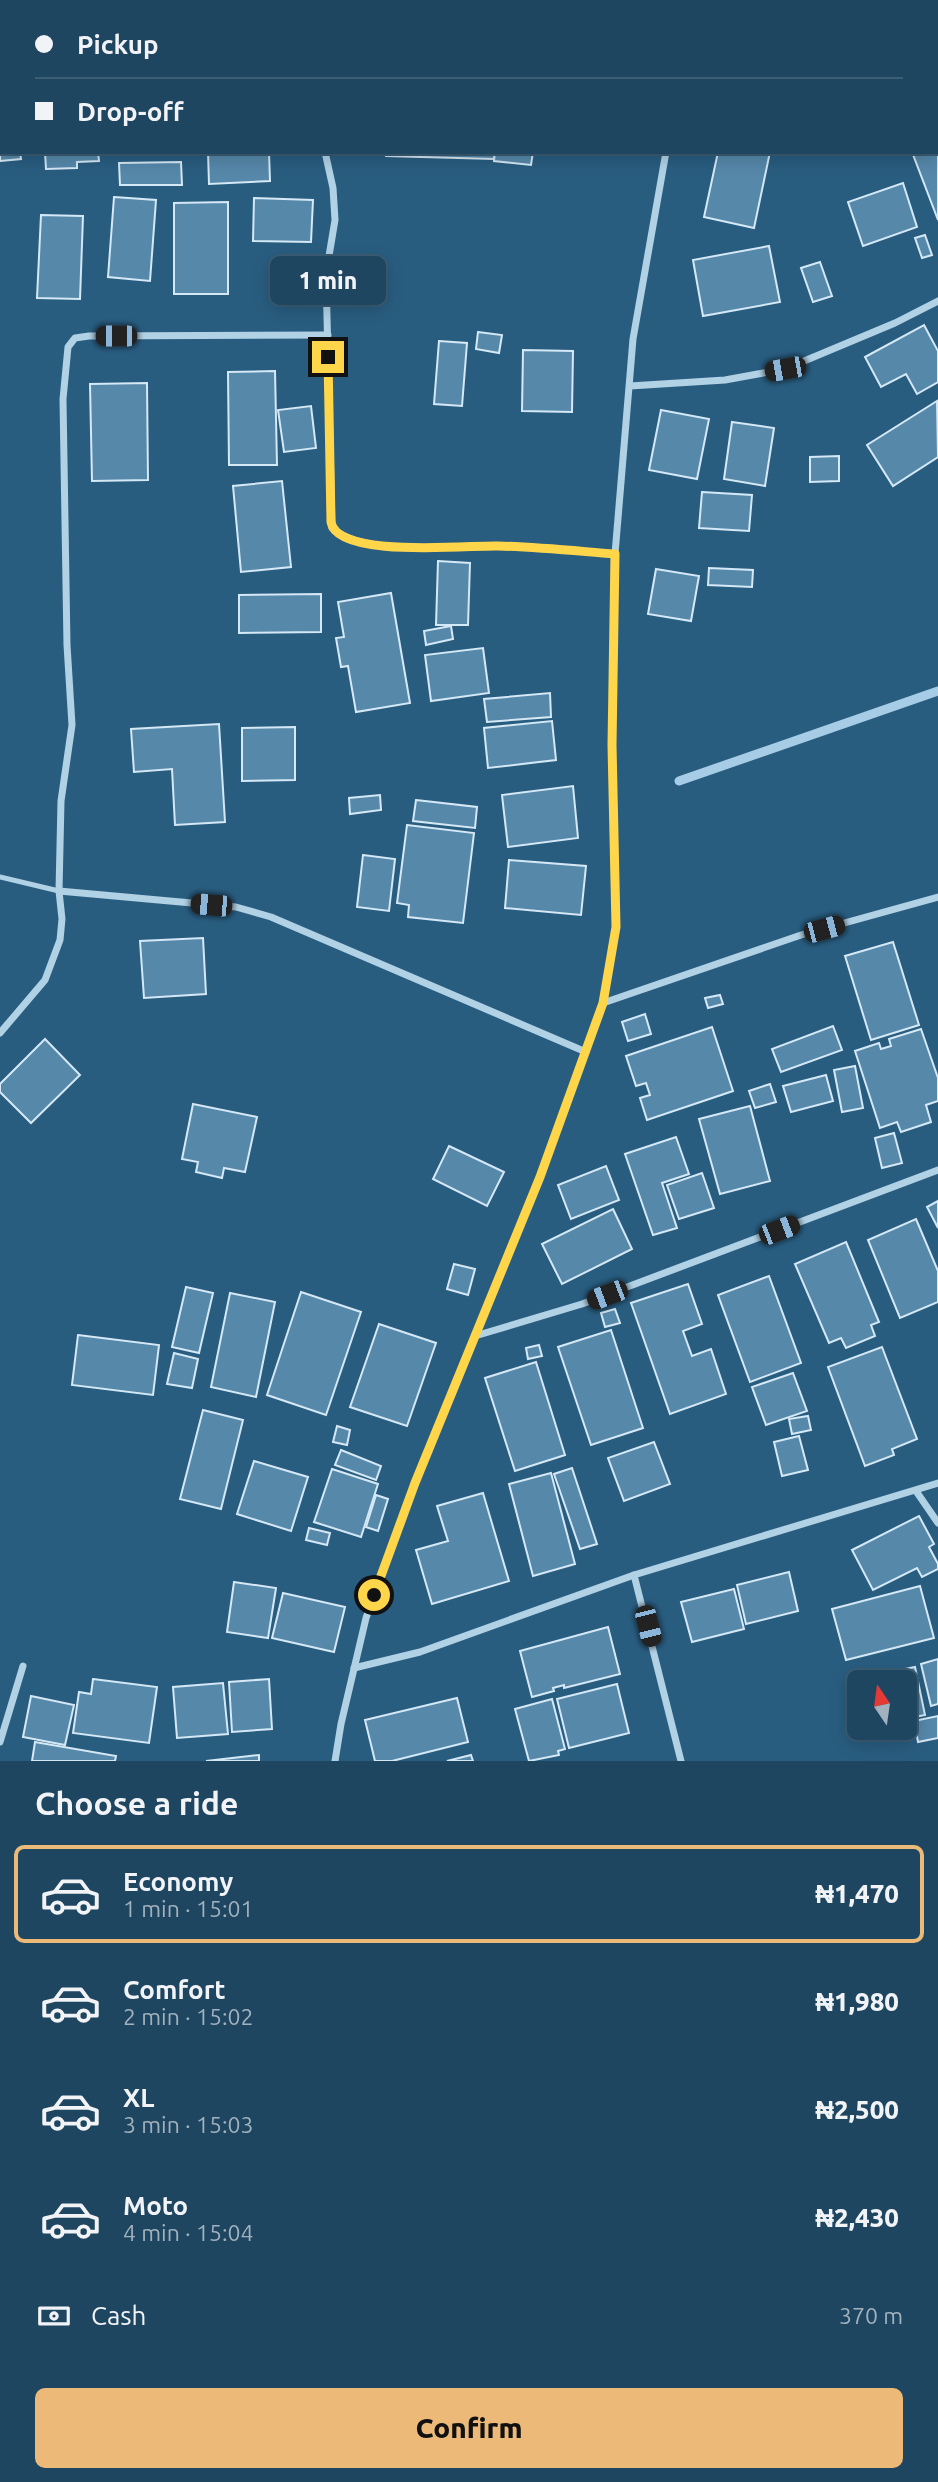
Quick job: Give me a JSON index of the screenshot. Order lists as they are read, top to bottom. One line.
{"north":"top","page":{"banner":["Pickup","Drop-off"],"bubble":"1 min","heading":"Choose a ride","list":[{"name":"Economy","note":"1 min · 15:01","value":"₦1,470"},{"name":"Comfort","note":"2 min · 15:02","value":"₦1,980"},{"name":"XL","note":"3 min · 15:03","value":"₦2,500"},{"name":"Moto","note":"4 min · 15:04","value":"₦2,430"}],"pay":["Cash","370 m"],"buttons":"Confirm"}}
